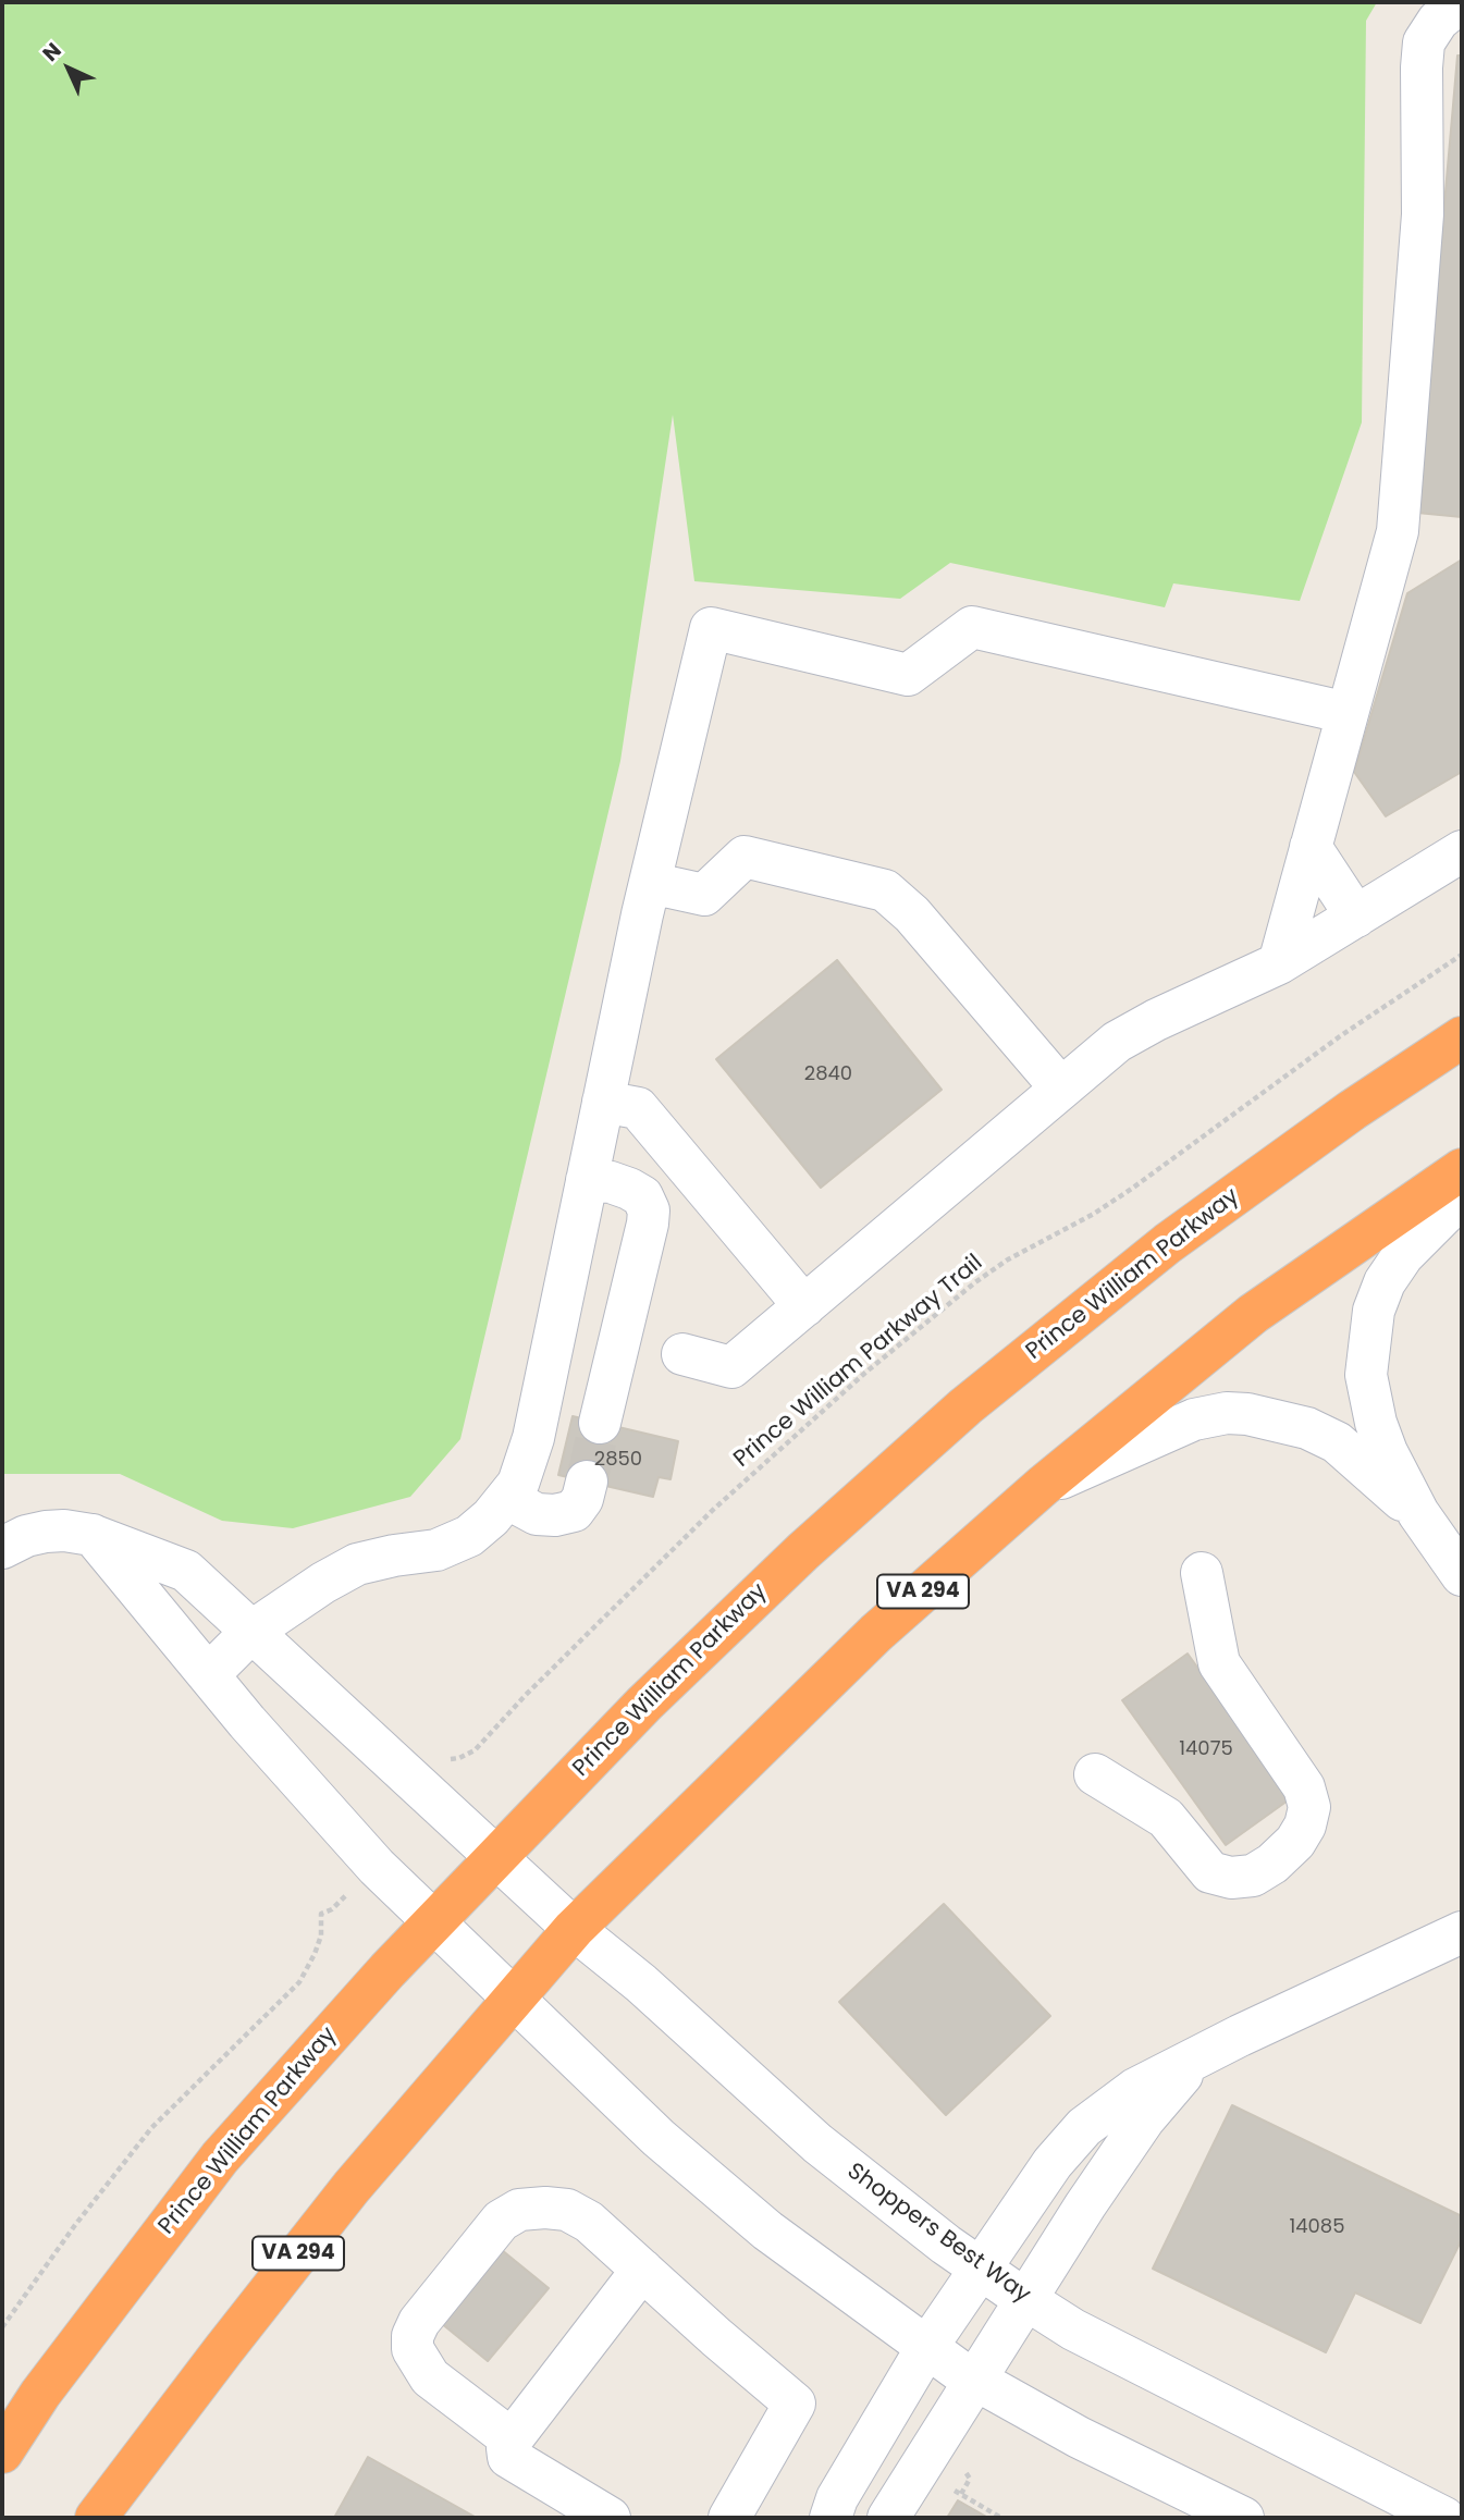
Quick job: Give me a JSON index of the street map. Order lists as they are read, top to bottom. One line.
{"streets":{"highway":["Prince William Parkway","VA 294"],"street":["Shoppers Best Way"],"path":["Prince William Parkway Trail"]},"crossings":[["Prince William Parkway","Shoppers Best Way"],["VA 294","Shoppers Best Way"]],"house_numbers":["2840","2850","14075","14085"],"north":"top left"}
